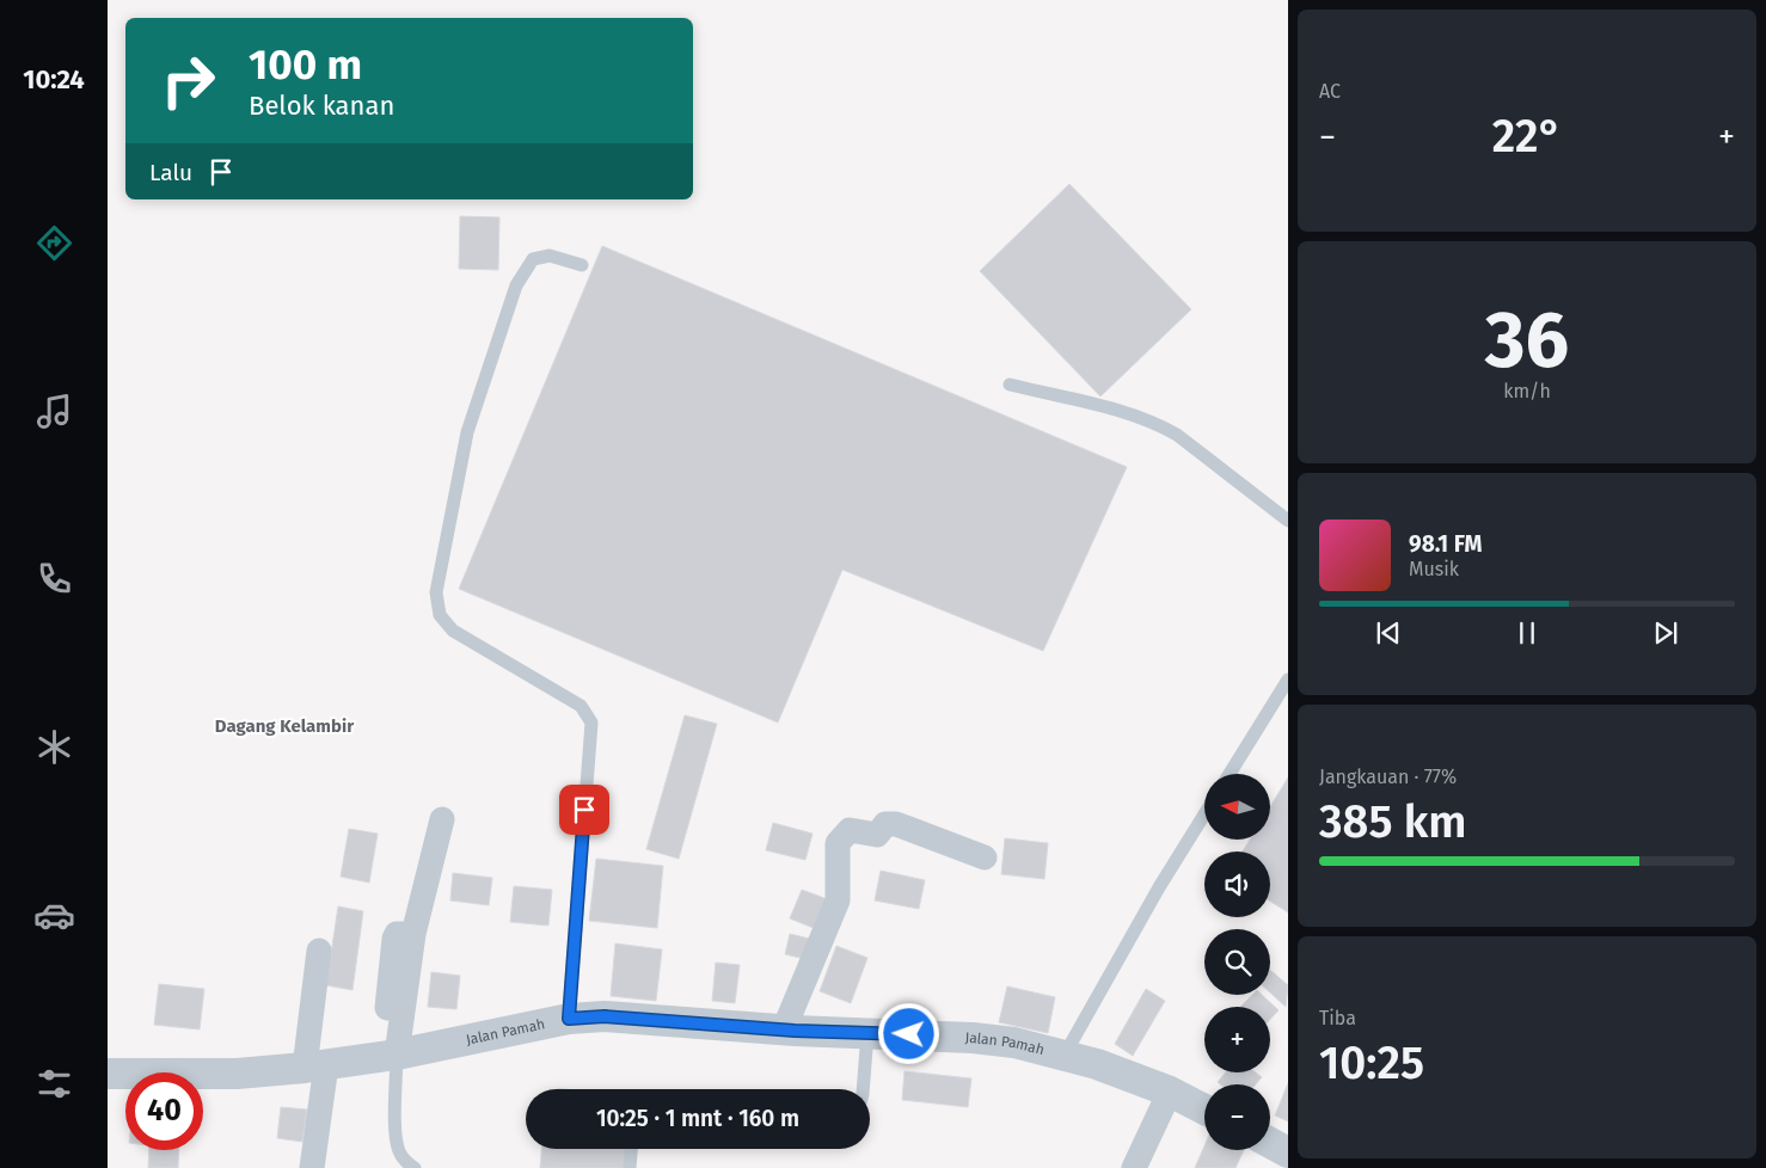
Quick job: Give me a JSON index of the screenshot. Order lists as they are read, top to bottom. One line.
{"streets":{"street":["Jalan Pamah"]},"districts":["Dagang Kelambir"],"north":"left","page":{"tabs":"10:24","tile":["AC",["36","km/h"],["Jangkauan · 77%","385 km"],["Tiba","10:25"]],"turn":["100 m","Belok kanan"],"heat":["−","22°","+"],"then":"Lalu","song":["98.1 FM","Musik"],"map_buttons":["+","−"],"limit":"40","trip":"10:25 · 1 mnt · 160 m"}}
